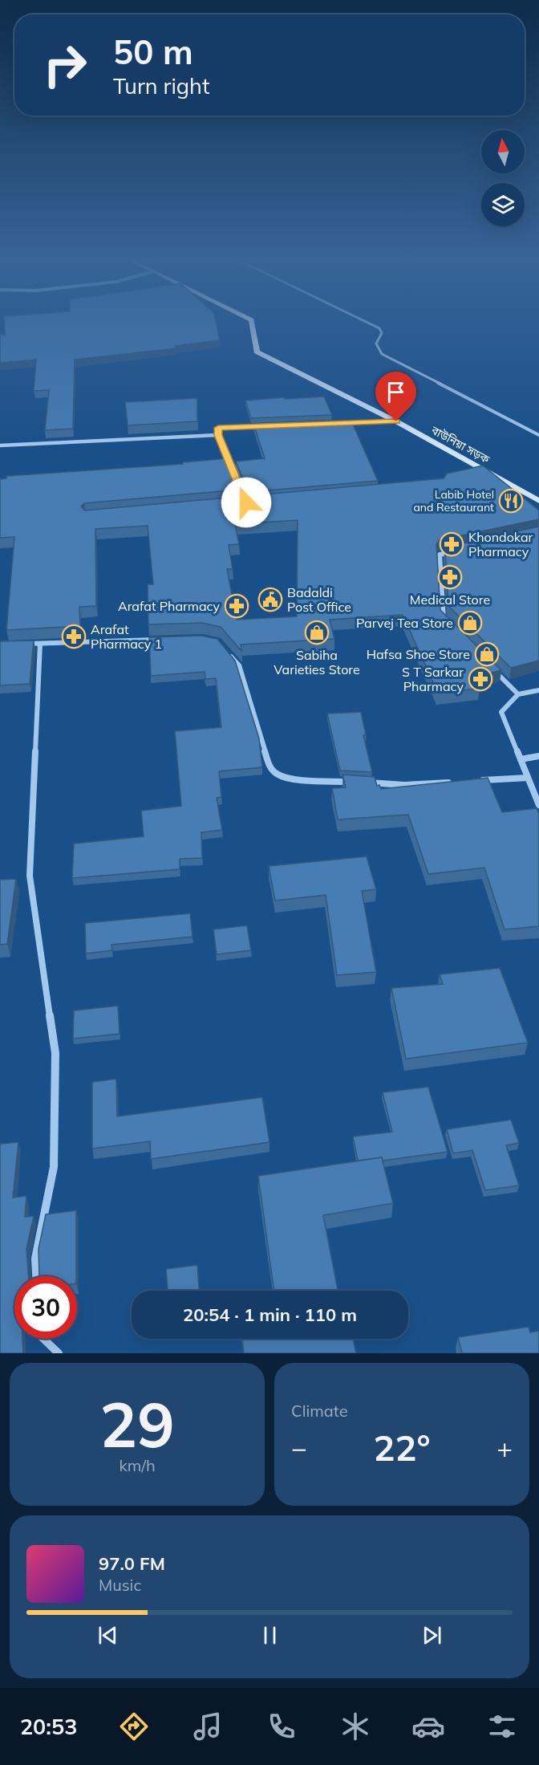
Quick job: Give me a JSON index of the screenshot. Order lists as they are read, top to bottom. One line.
{"streets":{"street":["বাউনিয়া সড়ক"]},"places":{"restaurant":["Labib Hotel and Restaurant"],"pharmacy":["Khondokar Pharmacy","Medical Store","Arafat Pharmacy","Arafat Pharmacy 1","S T Sarkar Pharmacy"],"public building":["Badaldi Post Office"],"shop":["Parvej Tea Store","Sabiha Varieties Store","Hafsa Shoe Store"]},"north":"top","page":{"turn":["50 m","Turn right"],"limit":"30","trip":"20:54 · 1 min · 110 m","tile":[["29","km/h"],"Climate"],"heat":["−","22°","+"],"song":["97.0 FM","Music"],"tabs":"20:53"}}
